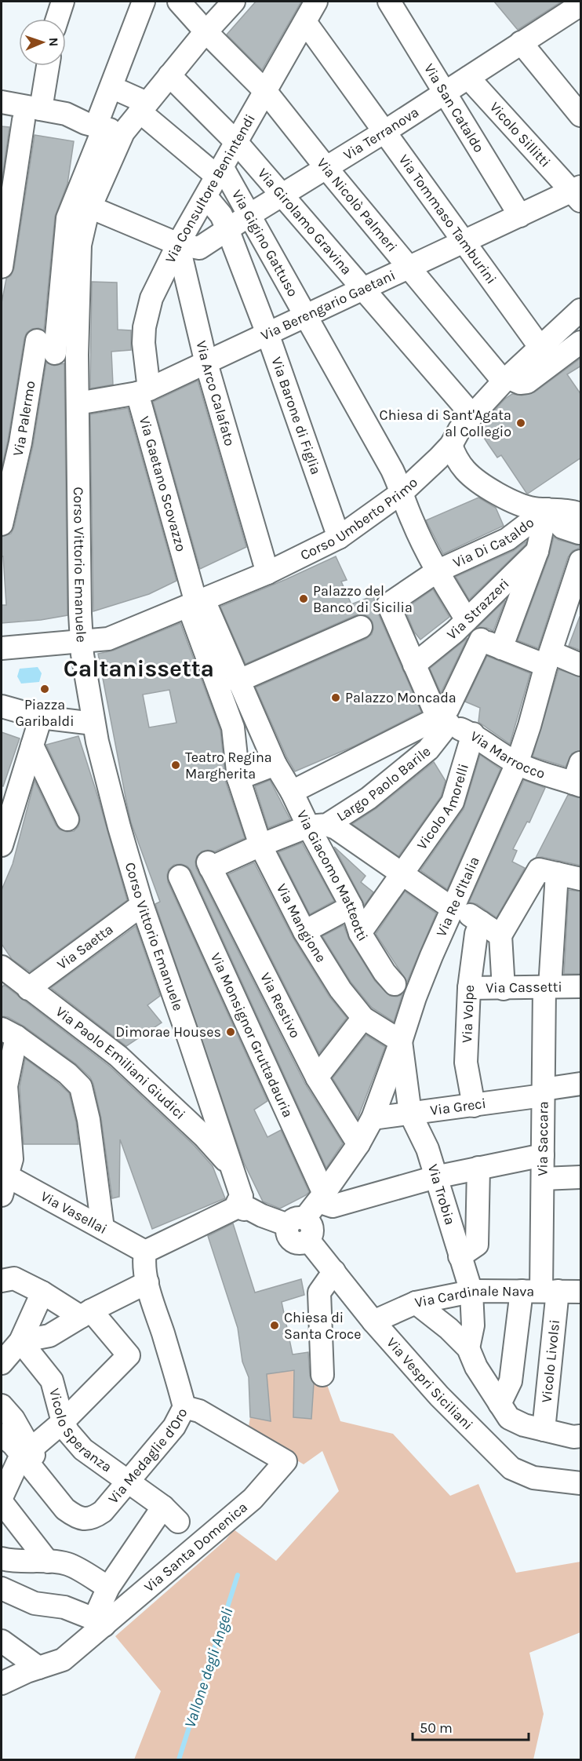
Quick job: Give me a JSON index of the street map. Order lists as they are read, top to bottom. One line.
{"streets":{"street":["Via San Cataldo","Via Terranova","Vicolo Sillitti","Via Consultore Benintendi","Via Nicolò Palmeri","Via Tommaso Tamburini","Via Girolamo Gravina","Via Gigino Gattuso","Via Berengario Gaetani","Via Arco Calafato","Via Barone di Figlia","Via Palermo","Via Gaetano Scovazzo","Corso Umberto Primo","Via Di Cataldo","Corso Vittorio Emanuele","Via Strazzeri","Via Marrocco","Largo Paolo Barile","Vicolo Amorelli","Via Giacomo Matteotti","Via Re d'Italia","Via Mangione","Via Saetta","Via Cassetti","Via Restivo","Via Volpe","Via Monsignor Gruttadauria","Via Paolo Emiliani Giudici","Via Greci","Via Saccara","Via Trobia","Via Vasellai","Via Cardinale Nava","Vicolo Livolsi","Via Vespri Siciliani","Vicolo Speranza","Via Medaglie d'Oro","Via Santa Domenica"]},"crossings":[["Via San Cataldo","Via Terranova"],["Via San Cataldo","Via Berengario Gaetani"],["Via Terranova","Vicolo Sillitti"],["Via Terranova","Via Consultore Benintendi"],["Via Terranova","Via Nicolò Palmeri"],["Via Terranova","Via Tommaso Tamburini"],["Via Terranova","Via Girolamo Gravina"],["Via Terranova","Via Gigino Gattuso"],["Via Terranova","Via Arco Calafato"],["Via Terranova","Via Barone di Figlia"],["Via Terranova","Corso Vittorio Emanuele"],["Vicolo Sillitti","Via Berengario Gaetani"],["Via Consultore Benintendi","Via Nicolò Palmeri"],["Via Consultore Benintendi","Via Tommaso Tamburini"],["Via Consultore Benintendi","Via Girolamo Gravina"],["Via Consultore Benintendi","Via Gigino Gattuso"],["Via Consultore Benintendi","Via Berengario Gaetani"],["Via Consultore Benintendi","Via Arco Calafato"],["Via Consultore Benintendi","Via Barone di Figlia"],["Via Consultore Benintendi","Via Gaetano Scovazzo"],["Via Nicolò Palmeri","Via Berengario Gaetani"],["Via Nicolò Palmeri","Corso Umberto Primo"],["Via Nicolò Palmeri","Corso Vittorio Emanuele"],["Via Tommaso Tamburini","Via Berengario Gaetani"],["Via Tommaso Tamburini","Corso Umberto Primo"],["Via Girolamo Gravina","Via Berengario Gaetani"],["Via Girolamo Gravina","Corso Umberto Primo"],["Via Girolamo Gravina","Corso Vittorio Emanuele"],["Via Gigino Gattuso","Via Berengario Gaetani"],["Via Gigino Gattuso","Corso Umberto Primo"],["Via Gigino Gattuso","Via Di Cataldo"],["Via Gigino Gattuso","Corso Vittorio Emanuele"],["Via Gigino Gattuso","Via Strazzeri"],["Via Berengario Gaetani","Via Arco Calafato"],["Via Berengario Gaetani","Via Barone di Figlia"],["Via Berengario Gaetani","Via Gaetano Scovazzo"],["Via Berengario Gaetani","Corso Vittorio Emanuele"],["Via Arco Calafato","Corso Umberto Primo"],["Via Barone di Figlia","Corso Umberto Primo"],["Via Palermo","Corso Vittorio Emanuele"],["Via Gaetano Scovazzo","Corso Umberto Primo"],["Via Gaetano Scovazzo","Via Giacomo Matteotti"],["Corso Umberto Primo","Corso Vittorio Emanuele"],["Corso Umberto Primo","Via Giacomo Matteotti"],["Via Di Cataldo","Via Strazzeri"],["Corso Vittorio Emanuele","Via Saetta"],["Corso Vittorio Emanuele","Via Paolo Emiliani Giudici"],["Via Marrocco","Largo Paolo Barile"],["Via Marrocco","Vicolo Amorelli"],["Via Marrocco","Via Re d'Italia"],["Largo Paolo Barile","Via Giacomo Matteotti"],["Vicolo Amorelli","Via Giacomo Matteotti"],["Via Giacomo Matteotti","Via Mangione"],["Via Re d'Italia","Via Mangione"],["Via Re d'Italia","Via Restivo"],["Via Re d'Italia","Via Monsignor Gruttadauria"],["Via Re d'Italia","Via Greci"],["Via Re d'Italia","Via Trobia"],["Via Re d'Italia","Via Vespri Siciliani"],["Via Mangione","Via Restivo"],["Via Mangione","Via Trobia"],["Via Saetta","Via Paolo Emiliani Giudici"],["Via Cassetti","Via Volpe"],["Via Cassetti","Via Saccara"],["Via Volpe","Via Greci"],["Via Greci","Via Saccara"],["Via Greci","Via Trobia"],["Via Saccara","Via Cardinale Nava"],["Via Saccara","Vicolo Livolsi"],["Via Trobia","Via Cardinale Nava"],["Via Vasellai","Via Medaglie d'Oro"],["Via Cardinale Nava","Vicolo Livolsi"],["Via Cardinale Nava","Via Vespri Siciliani"],["Vicolo Speranza","Via Medaglie d'Oro"],["Via Medaglie d'Oro","Via Santa Domenica"]],"districts":["Caltanissetta"],"water":["Vallone degli Angeli"],"places":["Chiesa di Sant'Agata al Collegio","Palazzo del Banco di Sicilia","Piazza Garibaldi","Palazzo Moncada","Teatro Regina Margherita","Dimorae Houses","Chiesa di Santa Croce"],"scale_bar":"50 m","north":"right"}
